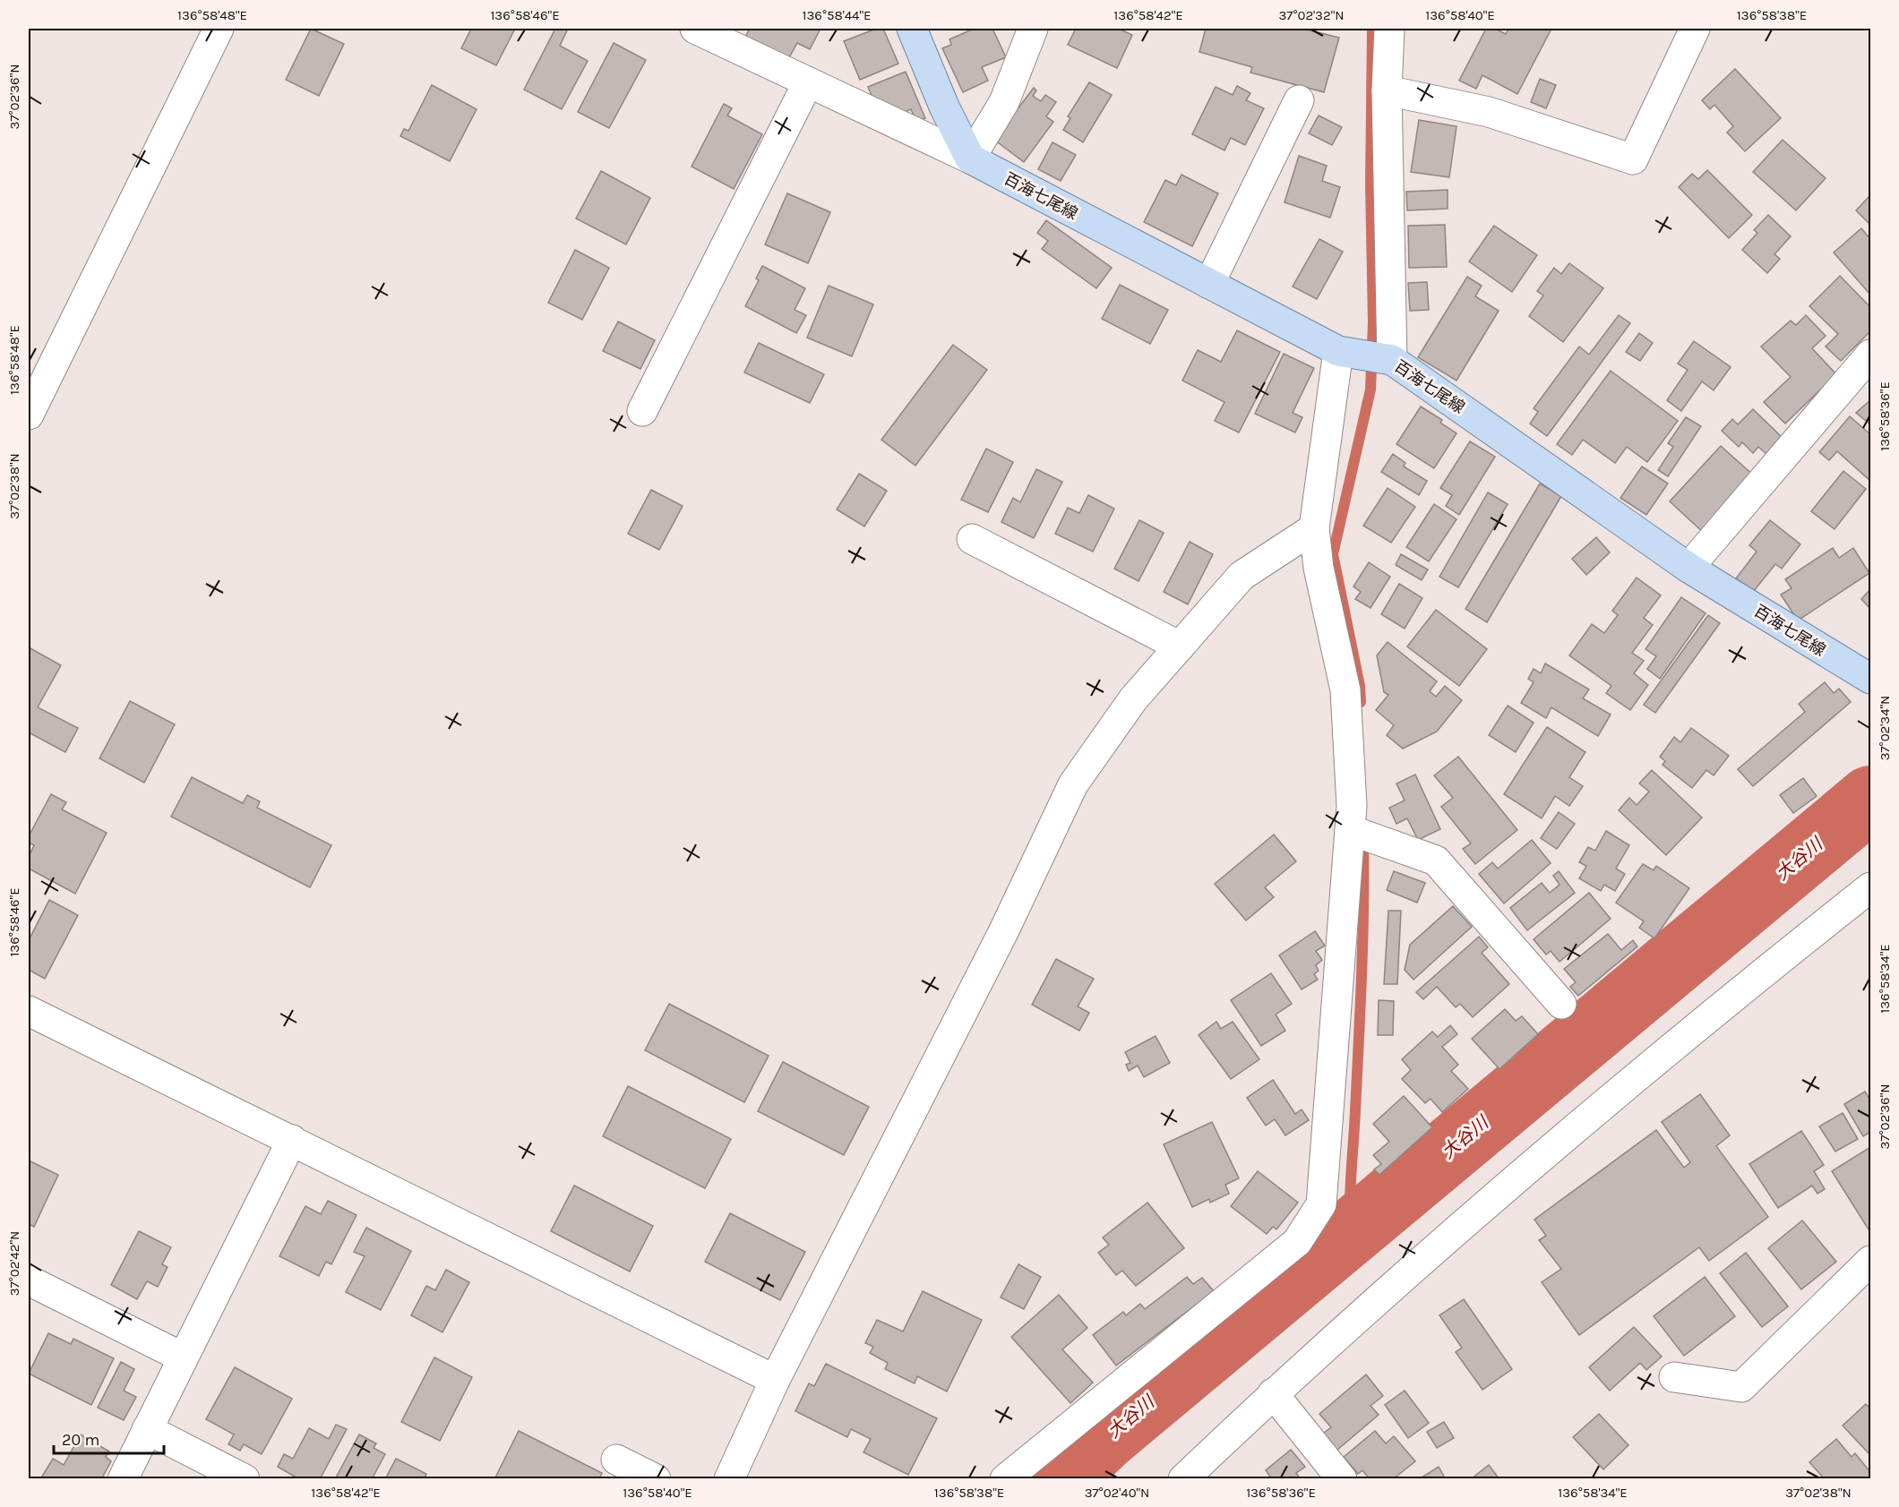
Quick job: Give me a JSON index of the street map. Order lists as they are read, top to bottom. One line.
{"streets":{"main road":["百海七尾線"]},"water":["大谷川"],"scale_bar":"20 m","coordinates":["136°58'48\"E","136°58'46\"E","136°58'44\"E","136°58'42\"E","37°02'32\"N","136°58'40\"E","136°58'38\"E","37°02'36\"N","136°58'36\"E","37°02'38\"N","37°02'34\"N","136°58'34\"E","37°02'42\"N","37°02'40\"N"]}
